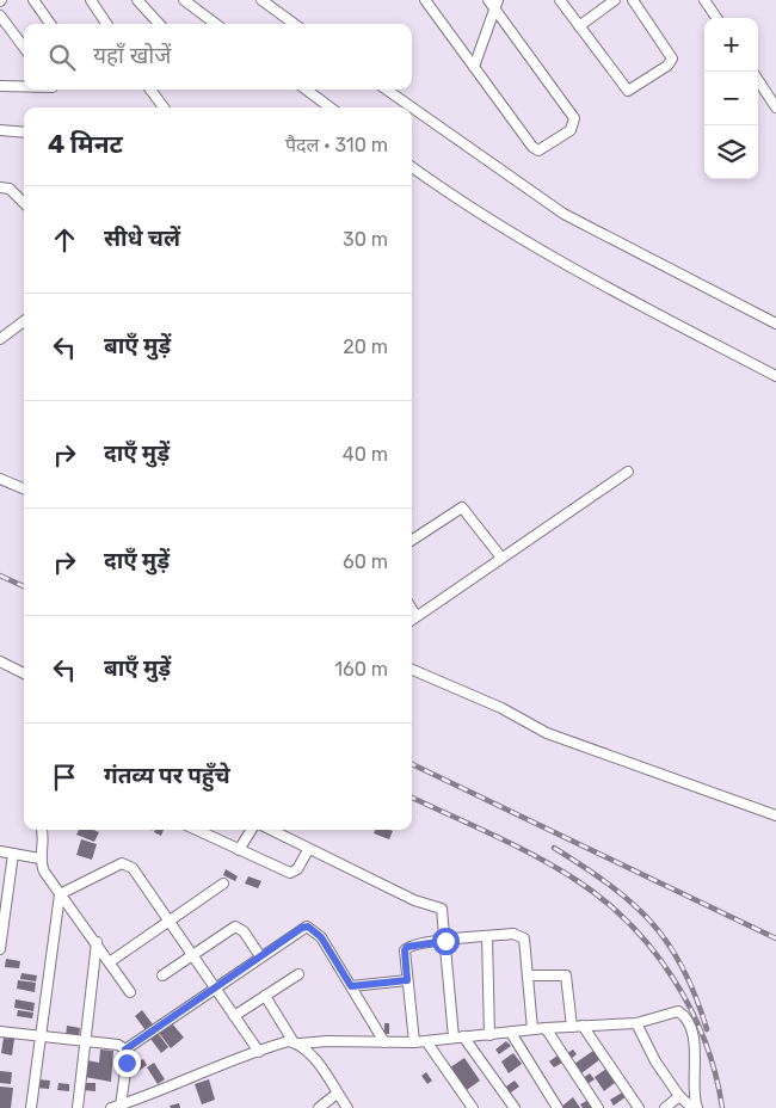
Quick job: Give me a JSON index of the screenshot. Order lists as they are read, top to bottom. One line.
{"page":{"map_buttons":["+","−"],"search":"यहाँ खोजें","heading":["4 मिनट","पैदल · 310 m"],"list":[["सीधे चलें","30 m"],["बाएँ मुड़ें","20 m"],["दाएँ मुड़ें","40 m"],["दाएँ मुड़ें","60 m"],["बाएँ मुड़ें","160 m"],"गंतव्य पर पहुँचे"]}}
